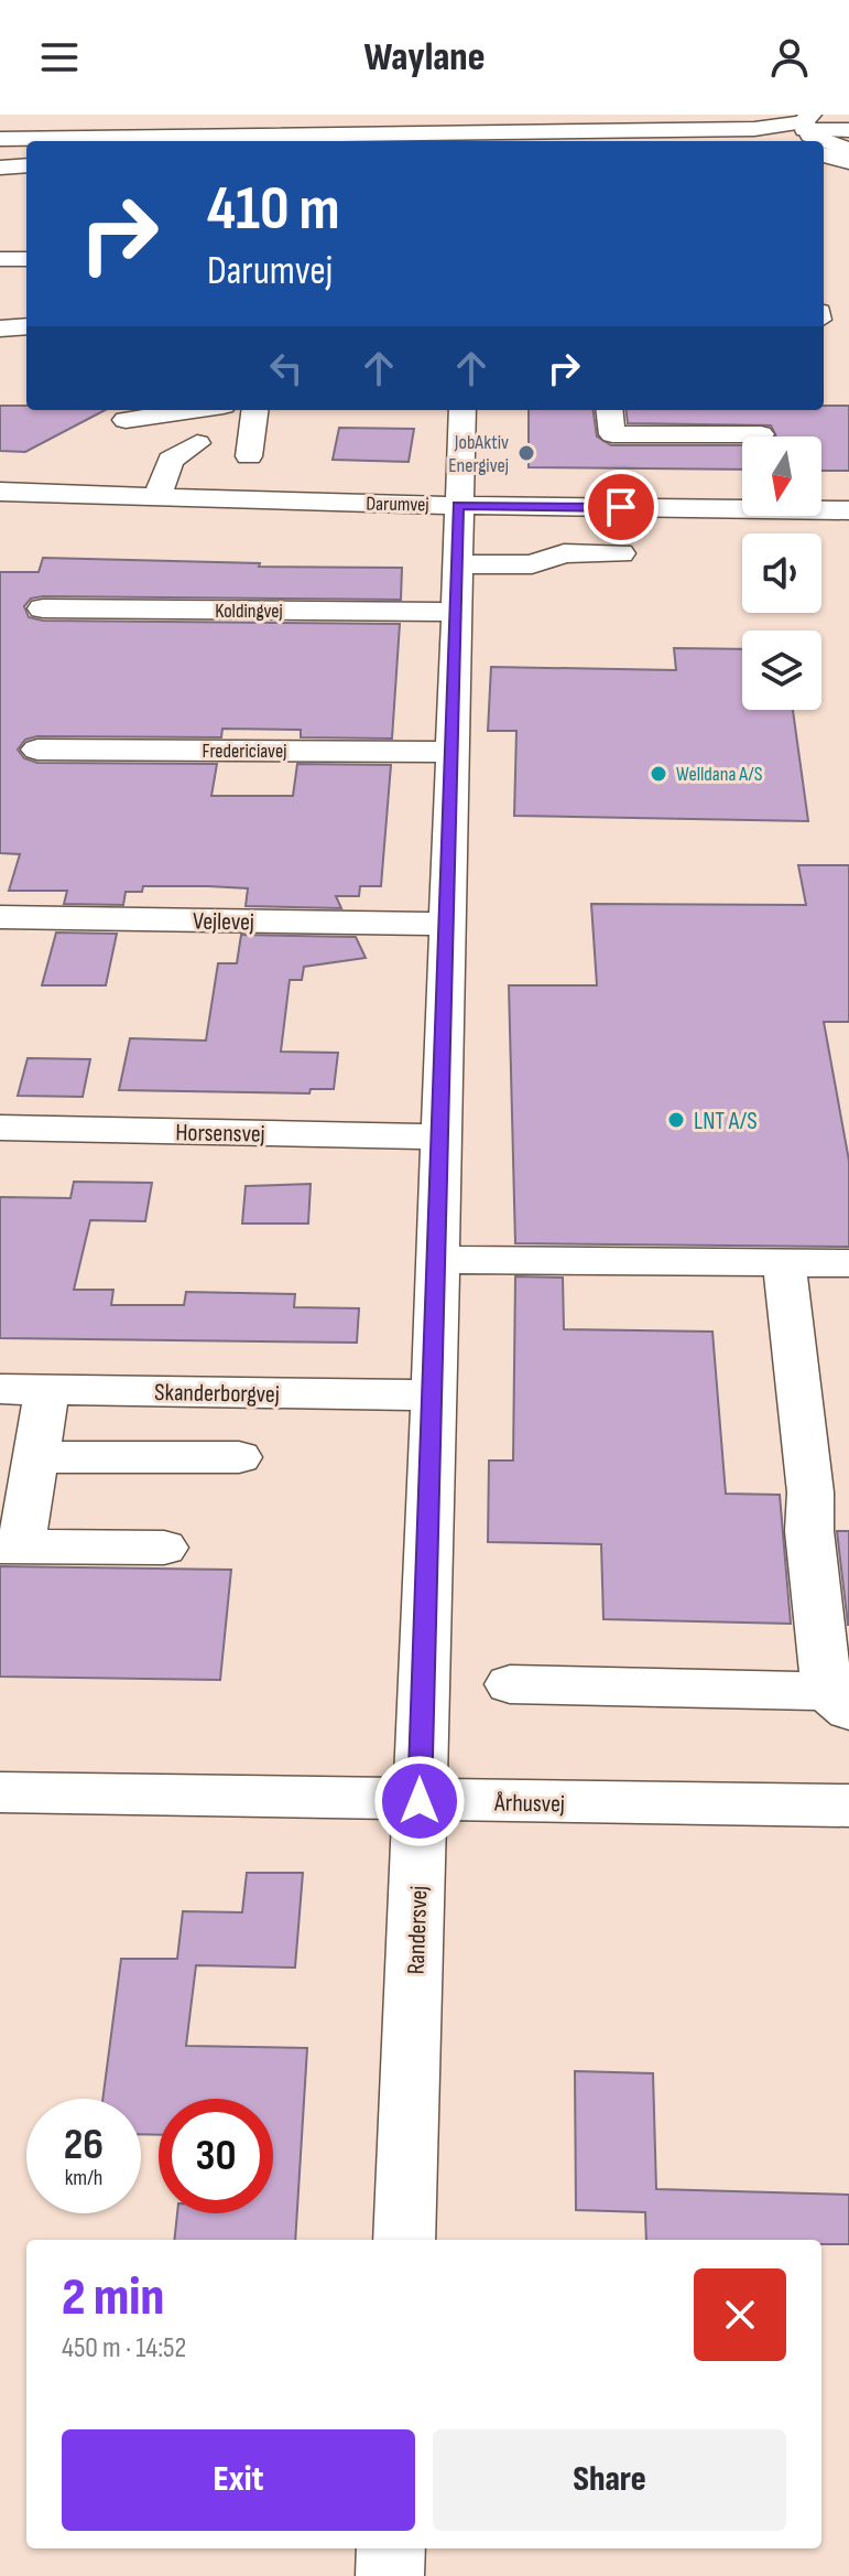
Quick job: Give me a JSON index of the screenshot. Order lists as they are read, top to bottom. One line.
{"streets":{"street":["Darumvej","Koldingvej","Fredericiavej","Vejlevej","Horsensvej","Skanderborgvej","Århusvej","Randersvej"]},"crossings":[["Darumvej","Randersvej"],["Koldingvej","Randersvej"],["Fredericiavej","Randersvej"],["Vejlevej","Randersvej"],["Horsensvej","Randersvej"],["Skanderborgvej","Randersvej"],["Århusvej","Randersvej"]],"places":["JobAktiv Energivej","Welldana A/S","LNT A/S"],"north":"bottom","page":{"header":"Waylane","turn":["410 m","Darumvej"],"speed":"26 km/h","limit":"30","heading":["2 min","450 m · 14:52"],"buttons":["Exit","Share"]}}
